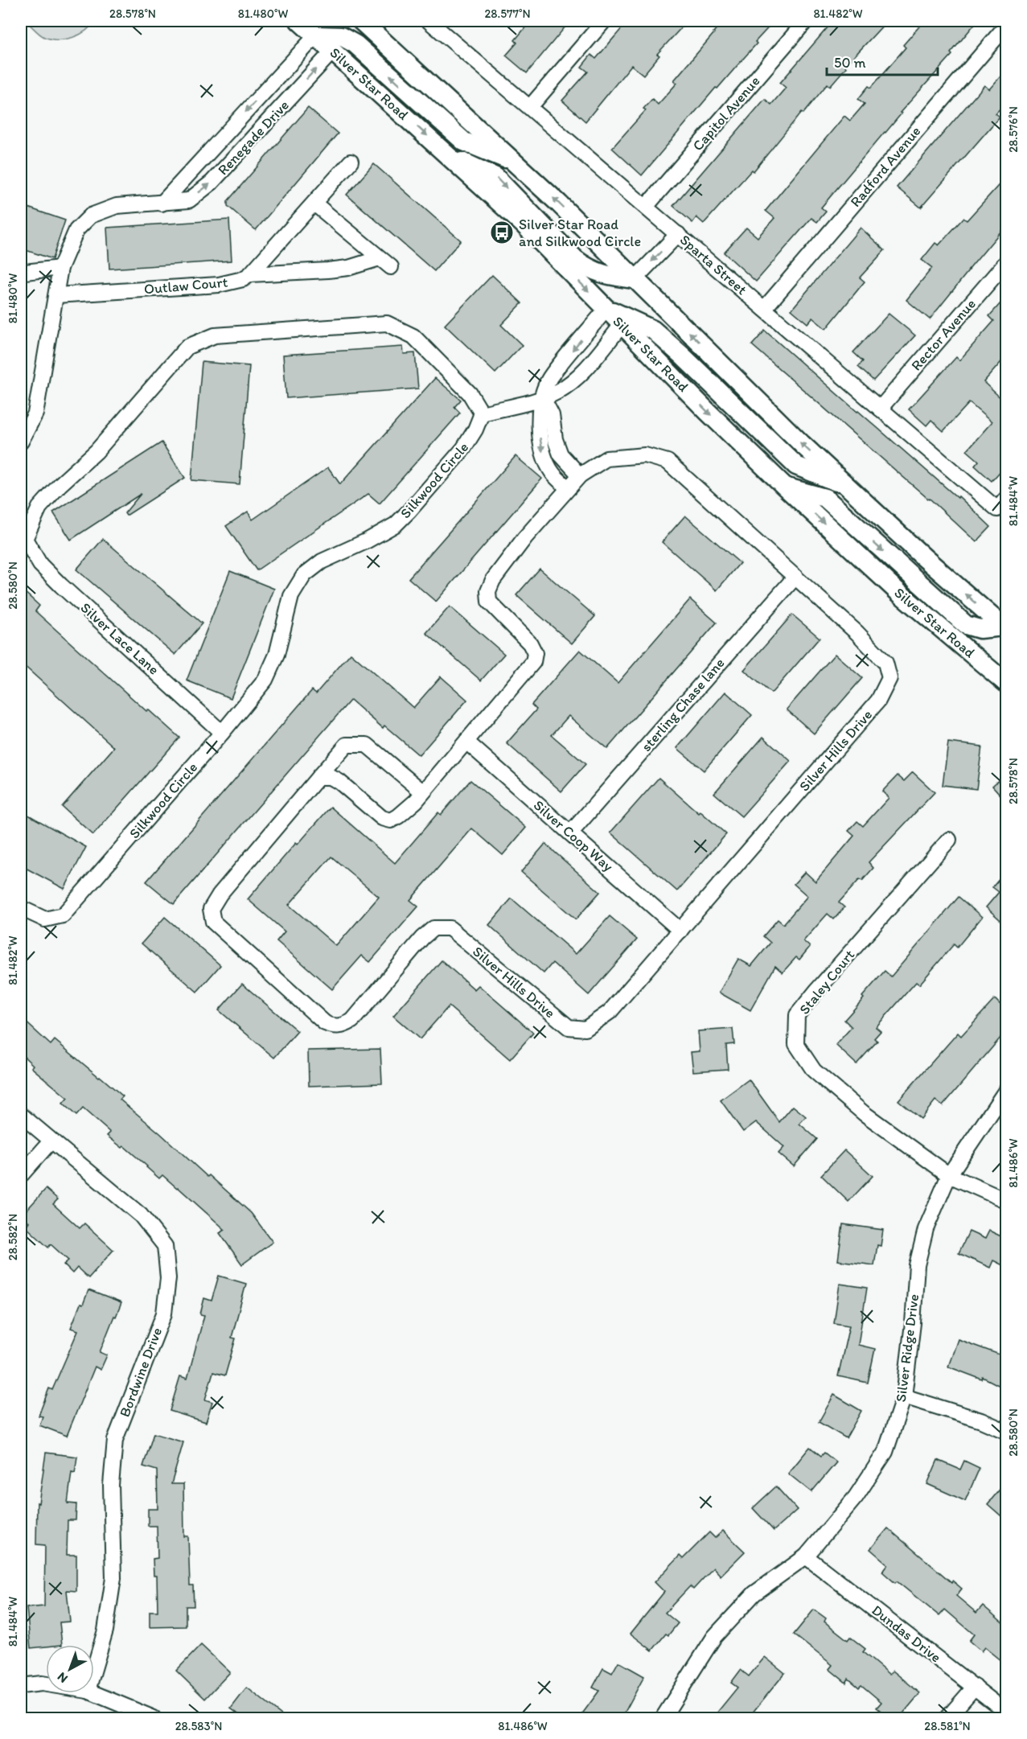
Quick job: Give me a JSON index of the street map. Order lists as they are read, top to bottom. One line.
{"streets":{"main road":["Silver Star Road"],"street":["Capitol Avenue","Renegade Drive","Radford Avenue","Sparta Street","Outlaw Court","Rector Avenue","Silkwood Circle","Silver Lace Lane","sterling Chase lane","Silver Hills Drive","Silver Coop Way","Staley Court","Silver Ridge Drive","Bordwine Drive","Dundas Drive"]},"crossings":[["Silver Star Road","Renegade Drive"],["Capitol Avenue","Sparta Street"],["Renegade Drive","Outlaw Court"],["Radford Avenue","Sparta Street"],["Sparta Street","Rector Avenue"],["Silkwood Circle","Silver Lace Lane"],["sterling Chase lane","Silver Hills Drive"],["sterling Chase lane","Silver Coop Way"],["Silver Hills Drive","Silver Coop Way"],["Staley Court","Silver Ridge Drive"],["Silver Ridge Drive","Dundas Drive"]],"places":{"bus stop":["Silver Star Road and Silkwood Circle"]},"scale_bar":"50 m","north":"bottom left","coordinates":["28.578°N","81.480°W","28.577°N","81.482°W","28.576°N","81.484°W","28.580°N","81.486°W","28.582°N","28.583°N","28.581°N"]}
